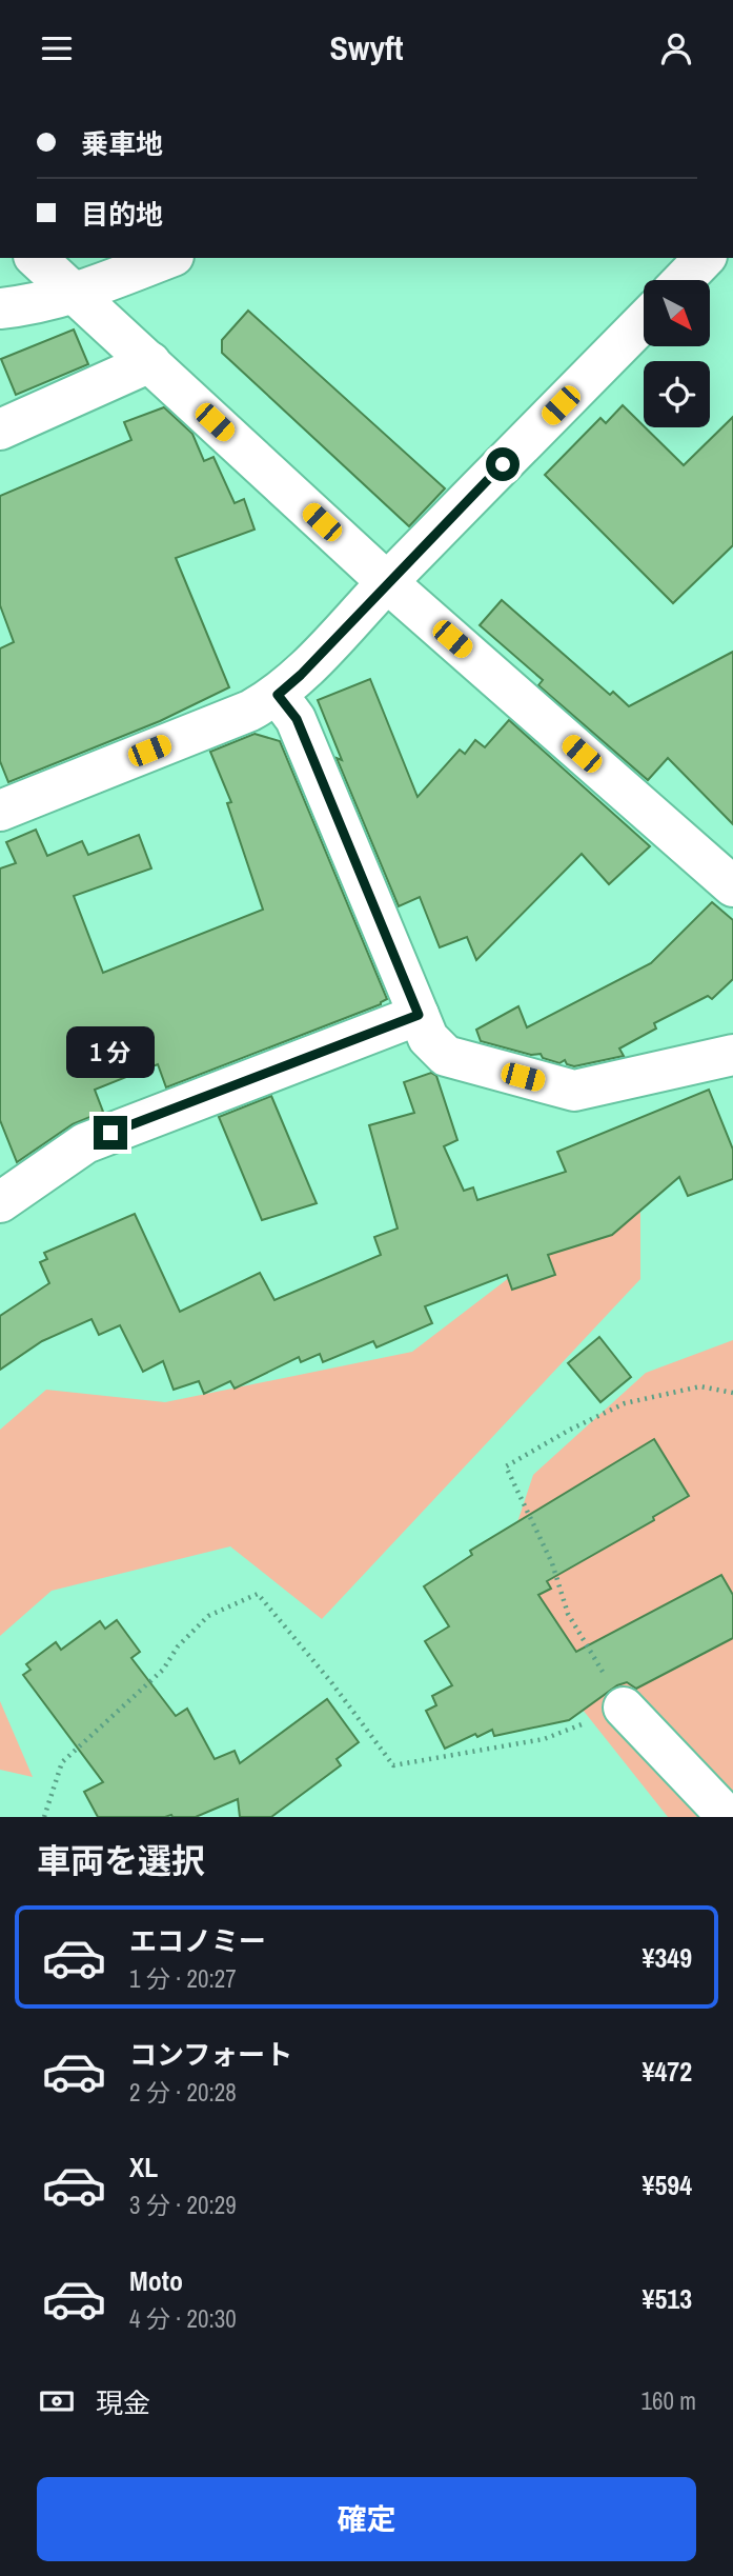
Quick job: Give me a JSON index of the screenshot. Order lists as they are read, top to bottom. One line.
{"north":"bottom right","page":{"header":"Swyft","banner":["乗車地","目的地"],"bubble":"1 分","heading":"車両を選択","list":[{"name":"エコノミー","note":"1 分 · 20:27","value":"¥349"},{"name":"コンフォート","note":"2 分 · 20:28","value":"¥472"},{"name":"XL","note":"3 分 · 20:29","value":"¥594"},{"name":"Moto","note":"4 分 · 20:30","value":"¥513"}],"pay":["現金","160 m"],"buttons":"確定"}}
